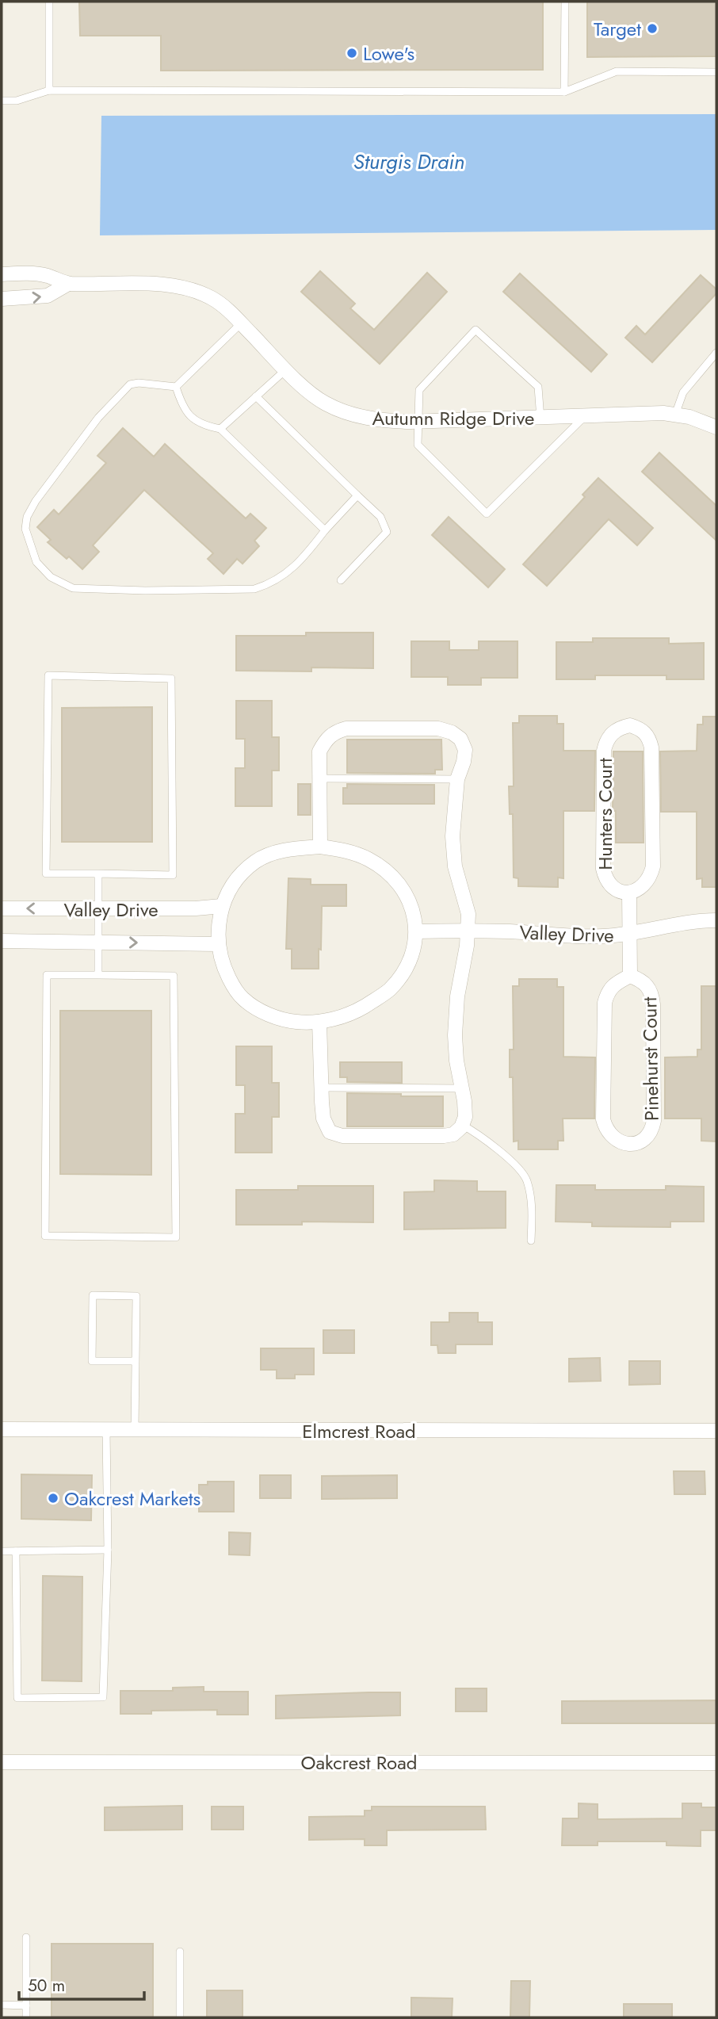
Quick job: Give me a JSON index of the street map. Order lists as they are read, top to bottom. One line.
{"streets":{"street":["Autumn Ridge Drive","Hunters Court","Valley Drive","Pinehurst Court","Elmcrest Road","Oakcrest Road"]},"crossings":[["Hunters Court","Valley Drive"],["Hunters Court","Pinehurst Court"],["Valley Drive","Pinehurst Court"]],"water":["Sturgis Drain"],"places":["Target","Lowe's","Oakcrest Markets"],"scale_bar":"50 m"}
